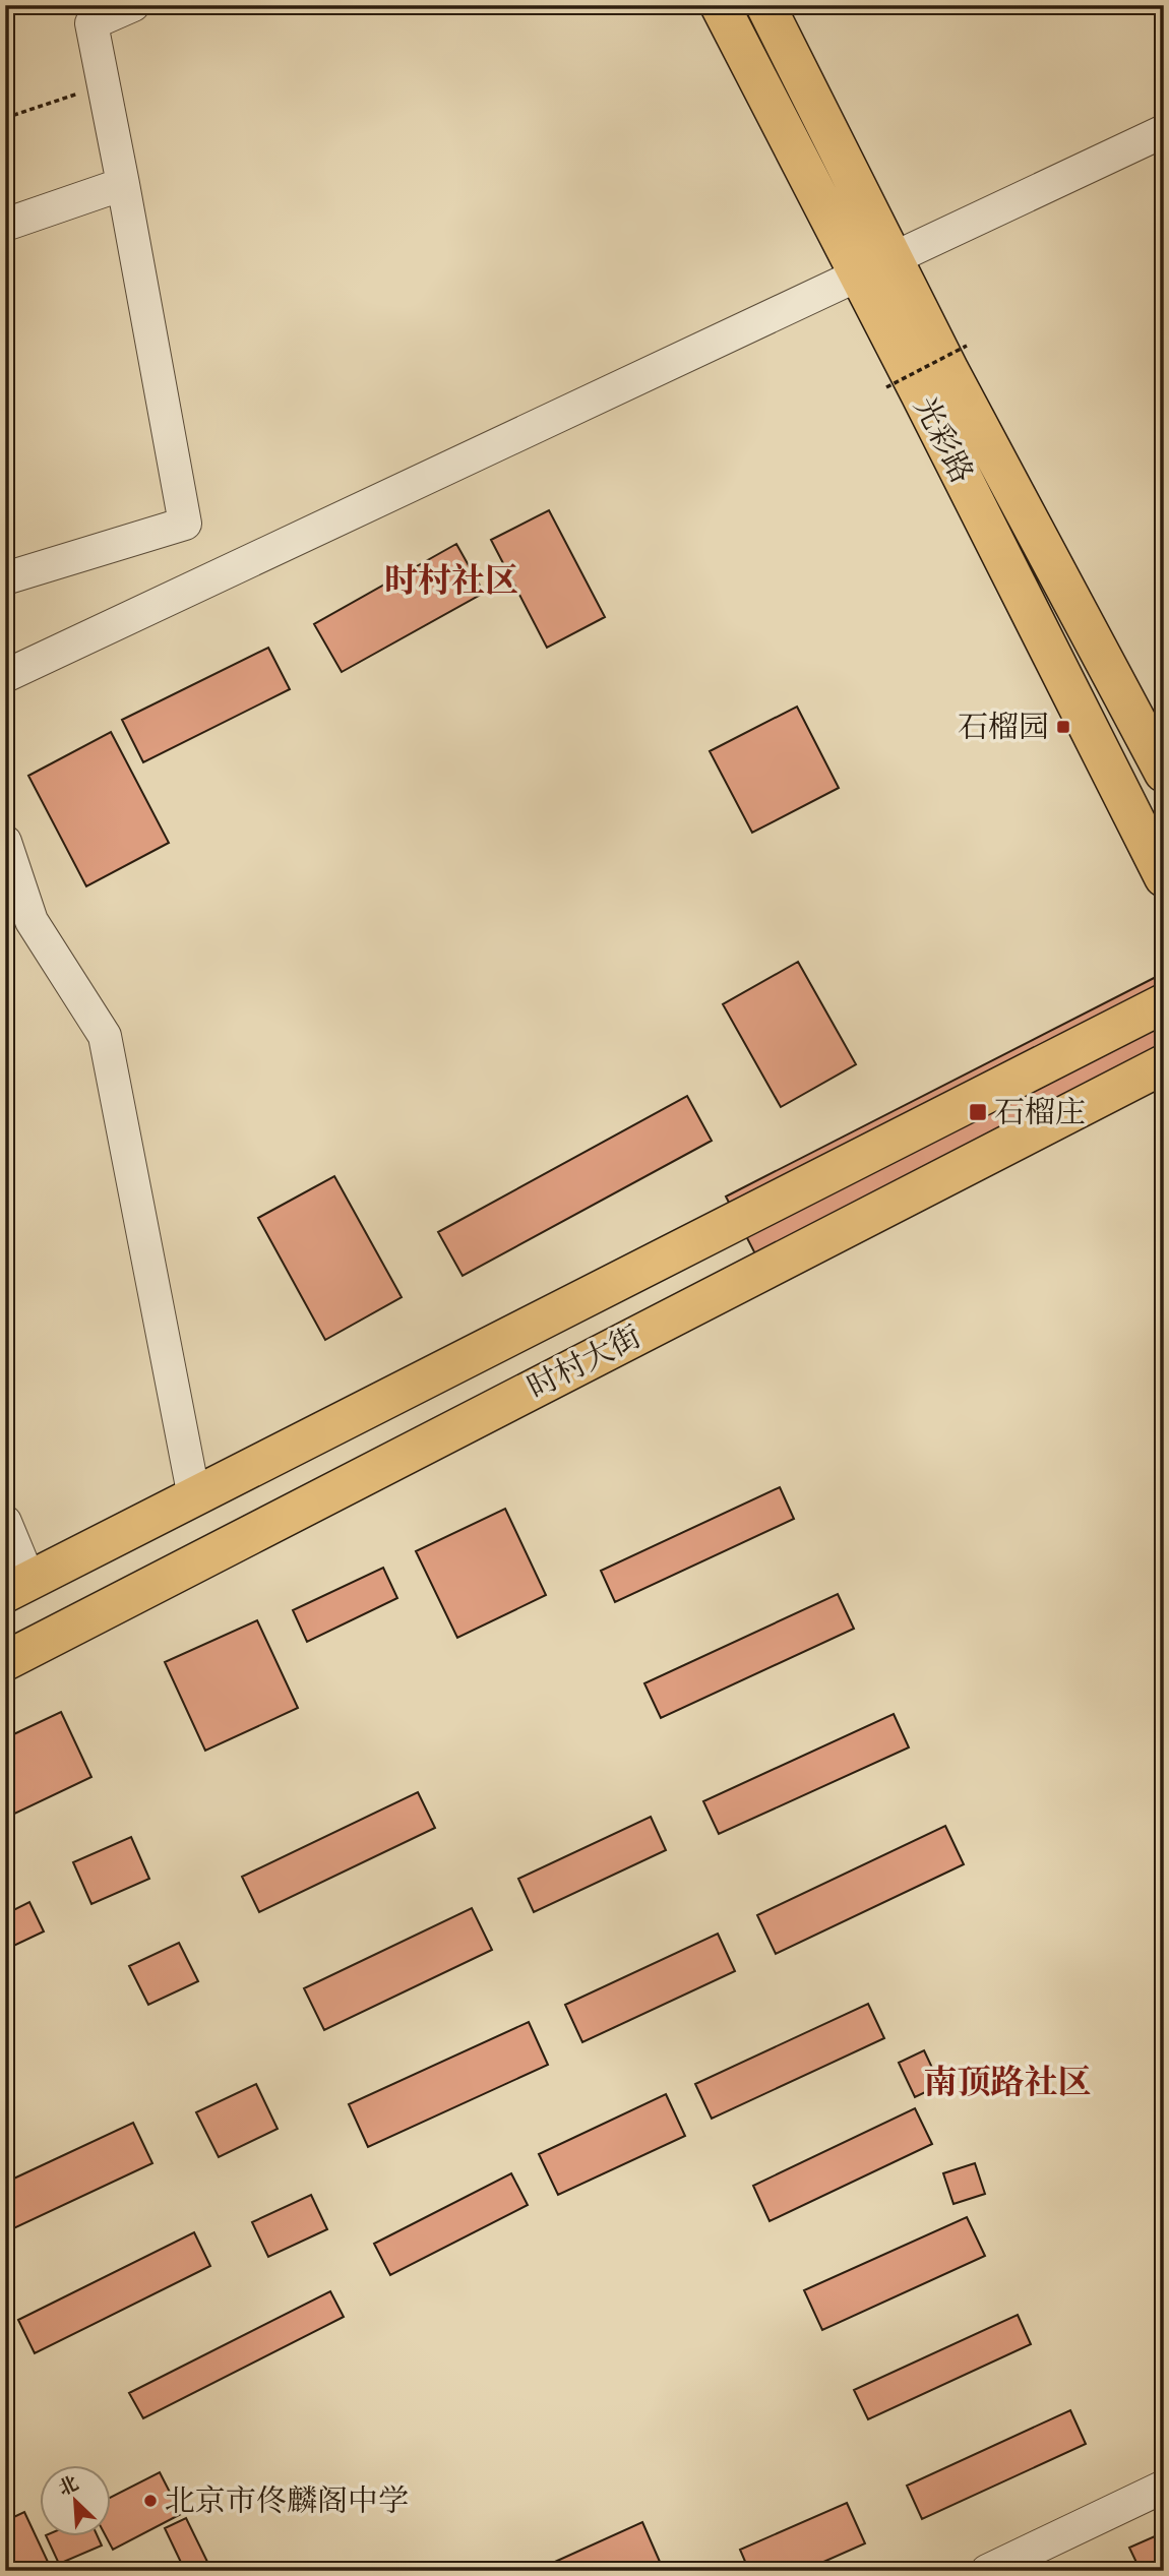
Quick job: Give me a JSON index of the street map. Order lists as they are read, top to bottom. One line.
{"streets":{"main road":["光彩路","时村大街"]},"districts":["时村社区","南顶路社区"],"places":{"transit":["石榴园","石榴庄"],"other":["北京市佟麟阁中学"]},"north":"top left"}
